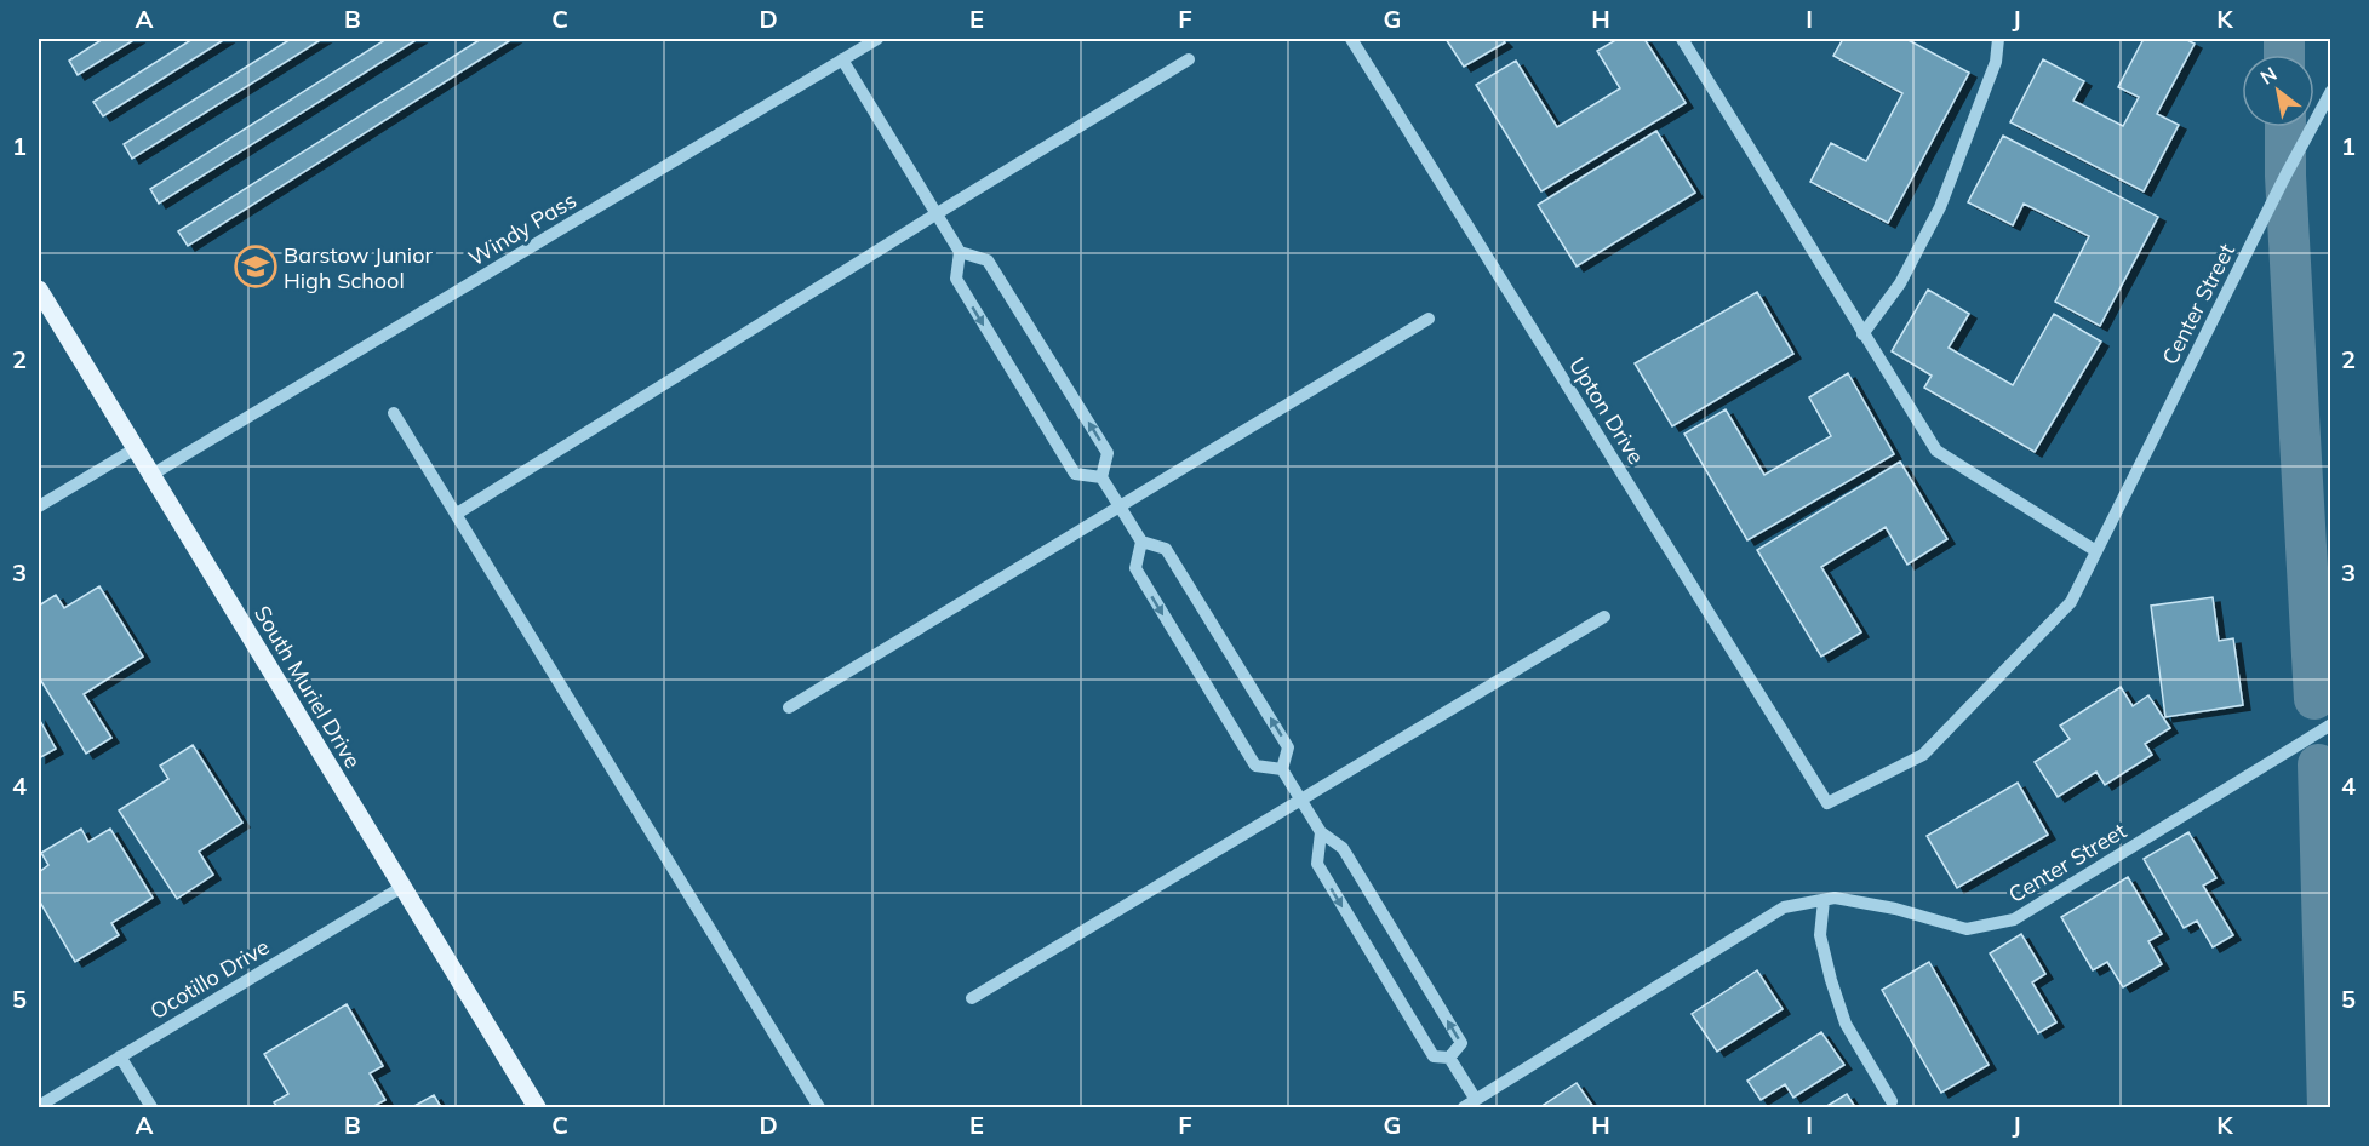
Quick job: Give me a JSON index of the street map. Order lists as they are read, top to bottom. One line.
{"streets":{"main road":["South Muriel Drive"],"street":["Windy Pass","Center Street","Upton Drive","Ocotillo Drive"]},"crossings":[["Windy Pass","South Muriel Drive"],["Center Street","Upton Drive"],["South Muriel Drive","Ocotillo Drive"]],"places":{"school or university":["Barstow Junior High School"]},"north":"top left","grid":{"columns":["A","B","C","D","E","F","G","H","I","J","K"],"rows":["1","2","3","4","5"]}}
